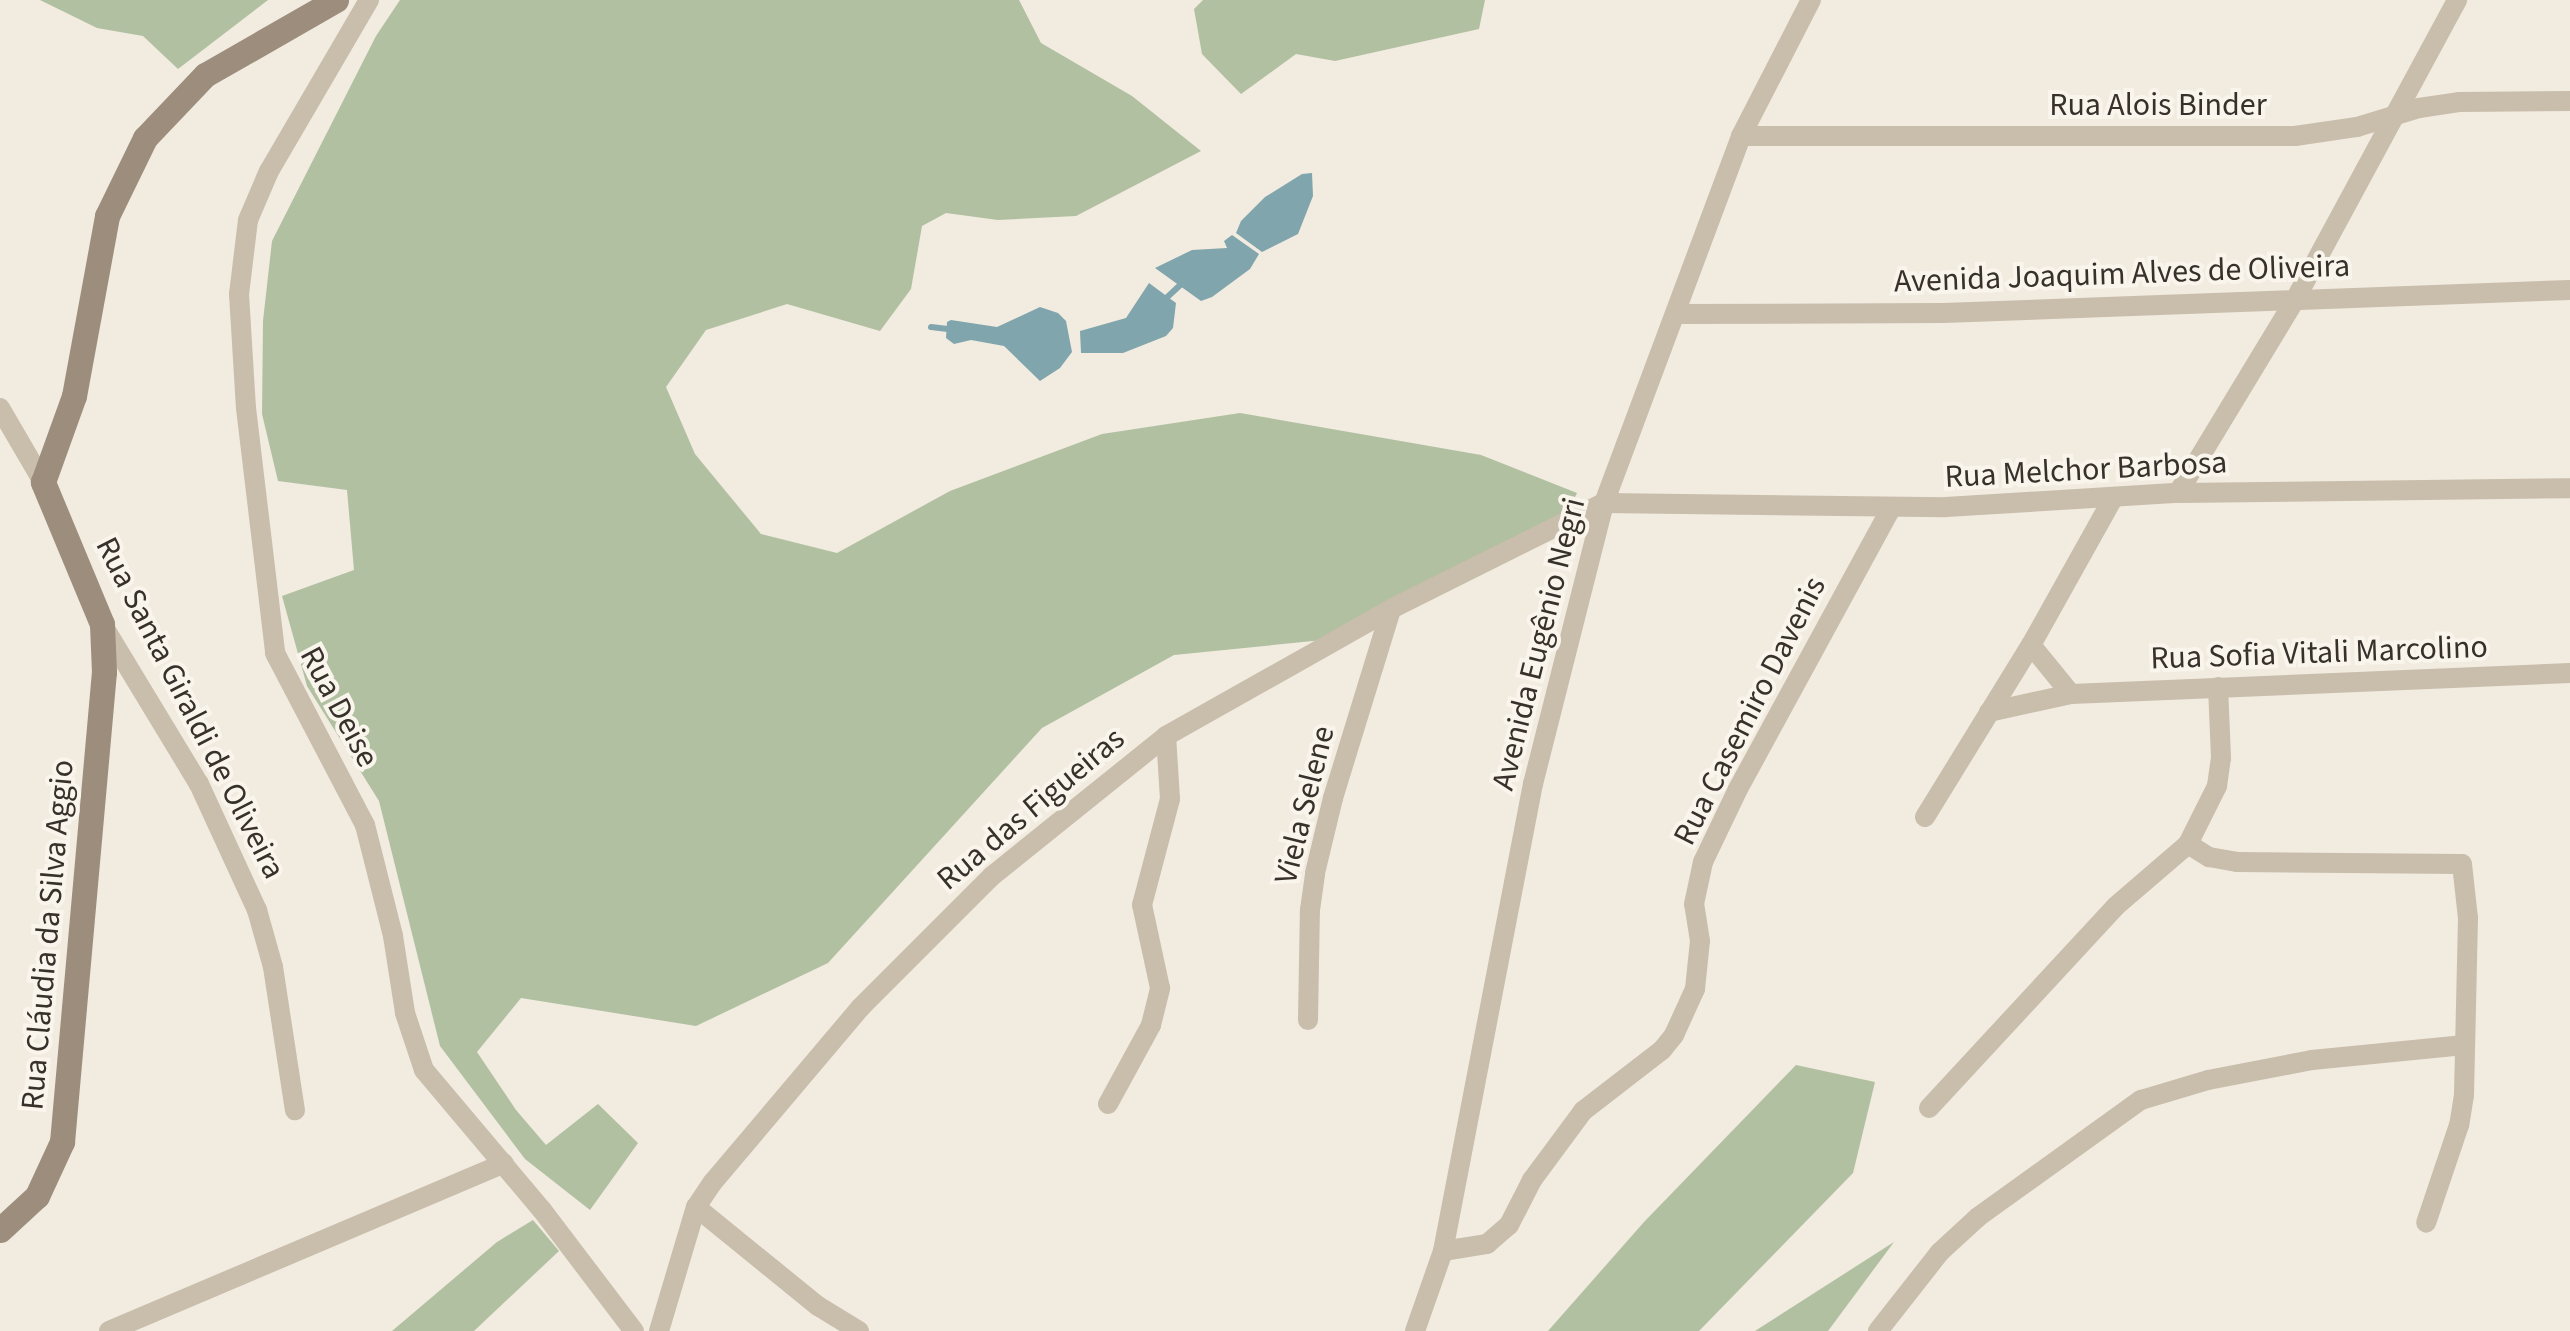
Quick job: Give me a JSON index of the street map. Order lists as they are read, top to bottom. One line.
{"streets":{"street":["Rua Alois Binder","Avenida Joaquim Alves de Oliveira","Rua Melchor Barbosa","Avenida Eugênio Negri","Rua Sofia Vitali Marcolino","Rua Deise","Rua Santa Giraldi de Oliveira","Rua Casemiro Davenis","Viela Selene","Rua das Figueiras","Rua Cláudia da Silva Aggio"]},"crossings":[["Rua Alois Binder","Avenida Eugênio Negri"],["Avenida Joaquim Alves de Oliveira","Avenida Eugênio Negri"],["Rua Melchor Barbosa","Avenida Eugênio Negri"],["Rua Melchor Barbosa","Rua Casemiro Davenis"],["Rua Melchor Barbosa","Rua das Figueiras"],["Avenida Eugênio Negri","Rua Casemiro Davenis"],["Avenida Eugênio Negri","Rua das Figueiras"],["Rua Santa Giraldi de Oliveira","Rua Cláudia da Silva Aggio"],["Viela Selene","Rua das Figueiras"]]}
